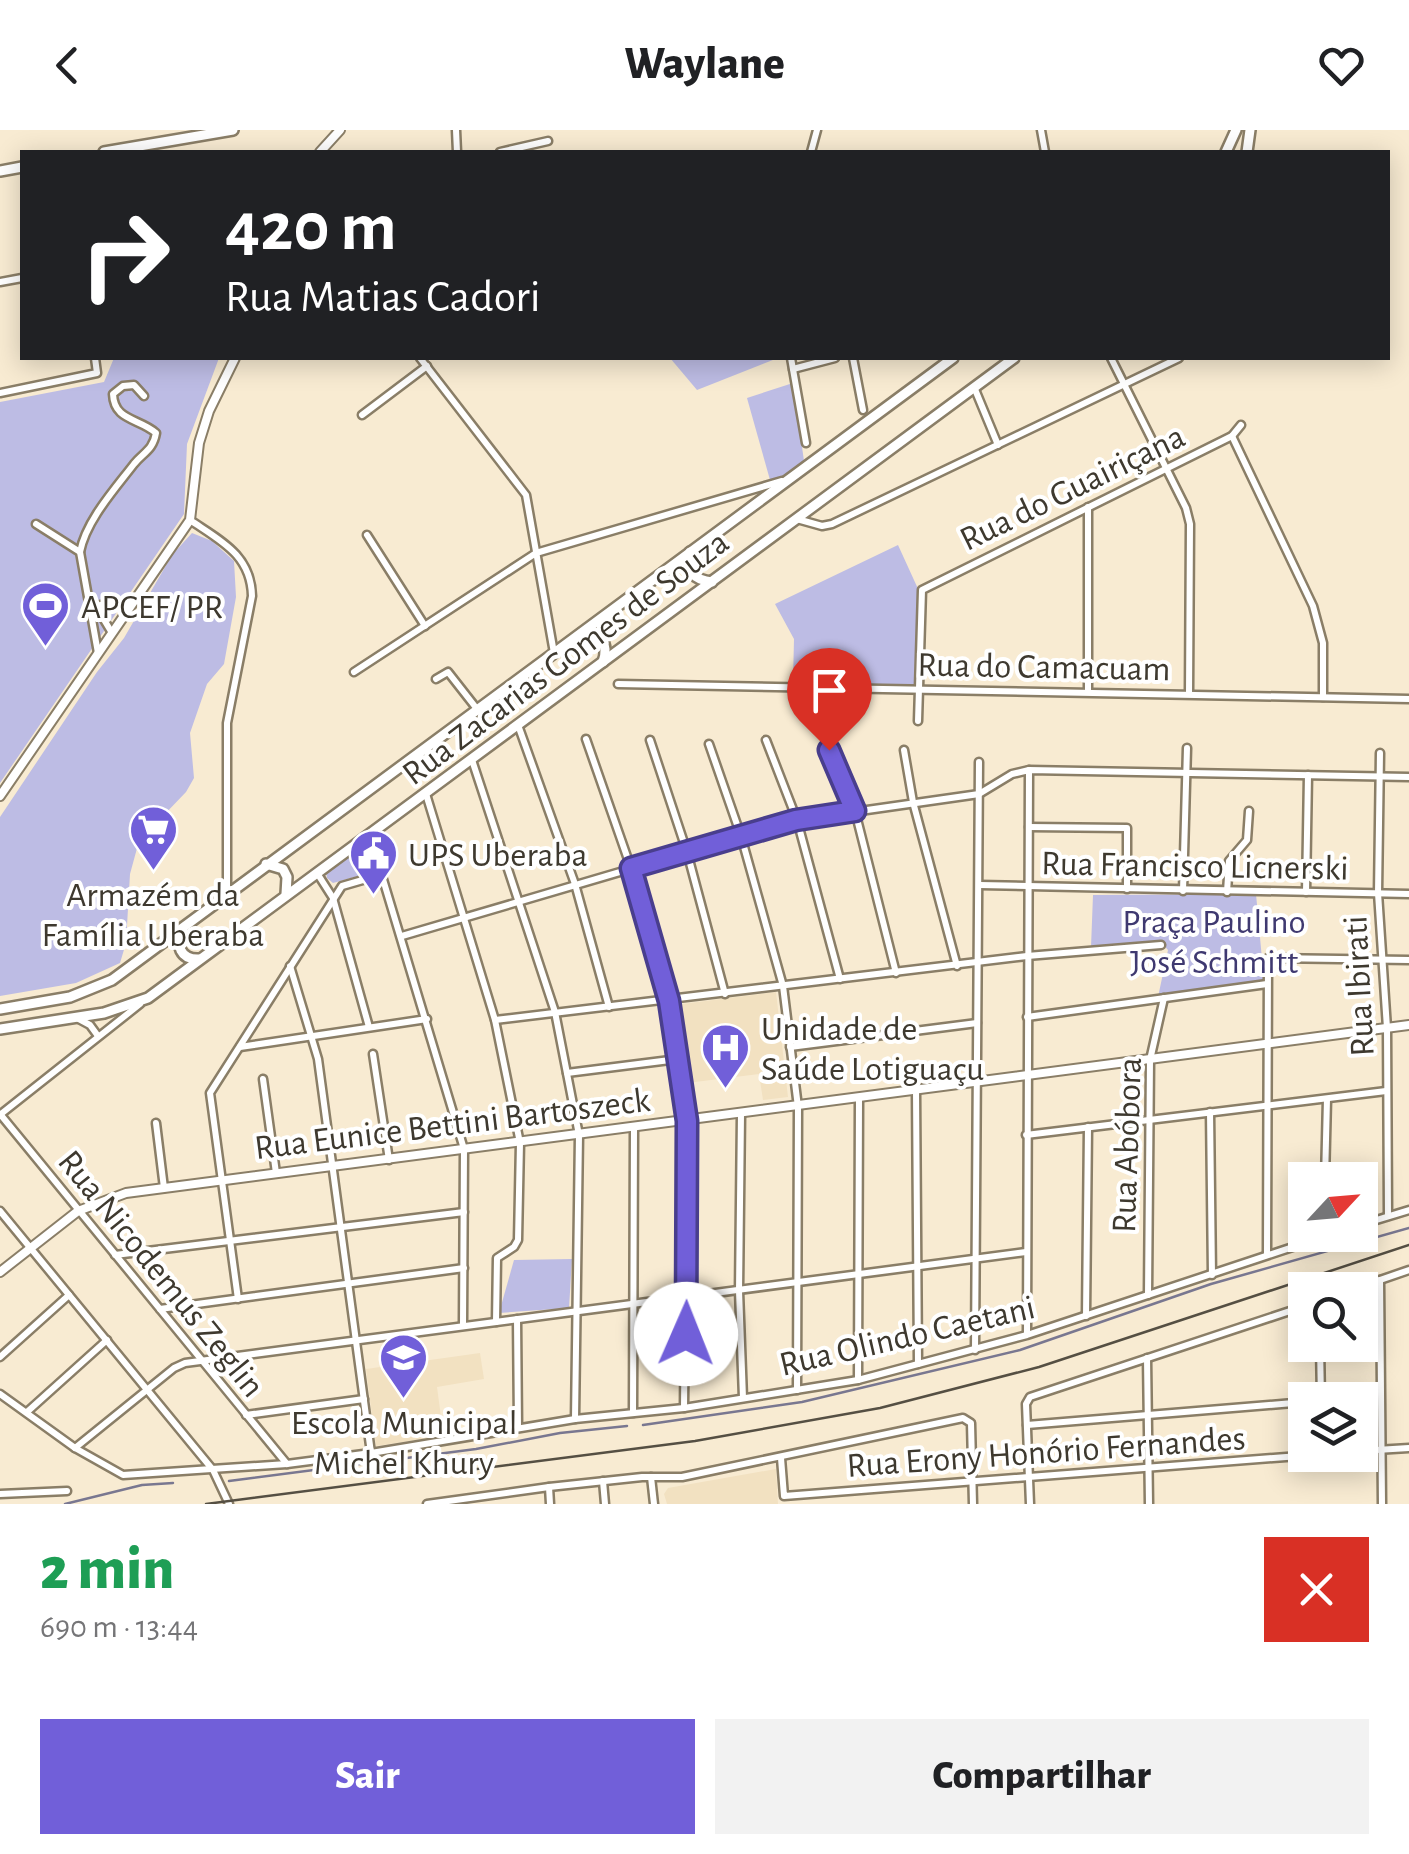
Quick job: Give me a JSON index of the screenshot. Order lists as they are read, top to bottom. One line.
{"streets":{"main road":["Rua Zacarias Gomes de Souza"],"street":["Rua do Guairiçana","Rua do Camacuam","Rua Francisco Licnerski","Rua Ibirati","Rua Eunice Bettini Bartoszeck","Rua Abóbora","Rua Nicodemus Zeglin","Rua Olindo Caetani","Rua Erony Honório Fernandes"]},"crossings":[["Rua do Guairiçana","Rua do Camacuam"],["Rua Francisco Licnerski","Rua Ibirati"],["Rua Ibirati","Rua Eunice Bettini Bartoszeck"],["Rua Eunice Bettini Bartoszeck","Rua Abóbora"],["Rua Eunice Bettini Bartoszeck","Rua Nicodemus Zeglin"],["Rua Abóbora","Rua Olindo Caetani"],["Rua Nicodemus Zeglin","Rua Olindo Caetani"]],"parks":["Praça Paulino José Schmitt"],"places":{"sports":["APCEF/ PR"],"supermarket":["Armazém da Família Uberaba"],"public building":["UPS Uberaba"],"hospital":["Unidade de Saúde Lotiguaçu"],"school or university":["Escola Municipal Michel Khury"]},"north":"top right","page":{"header":"Waylane","turn":["420 m","Rua Matias Cadori"],"heading":["2 min","690 m · 13:44"],"buttons":["Sair","Compartilhar"]}}
